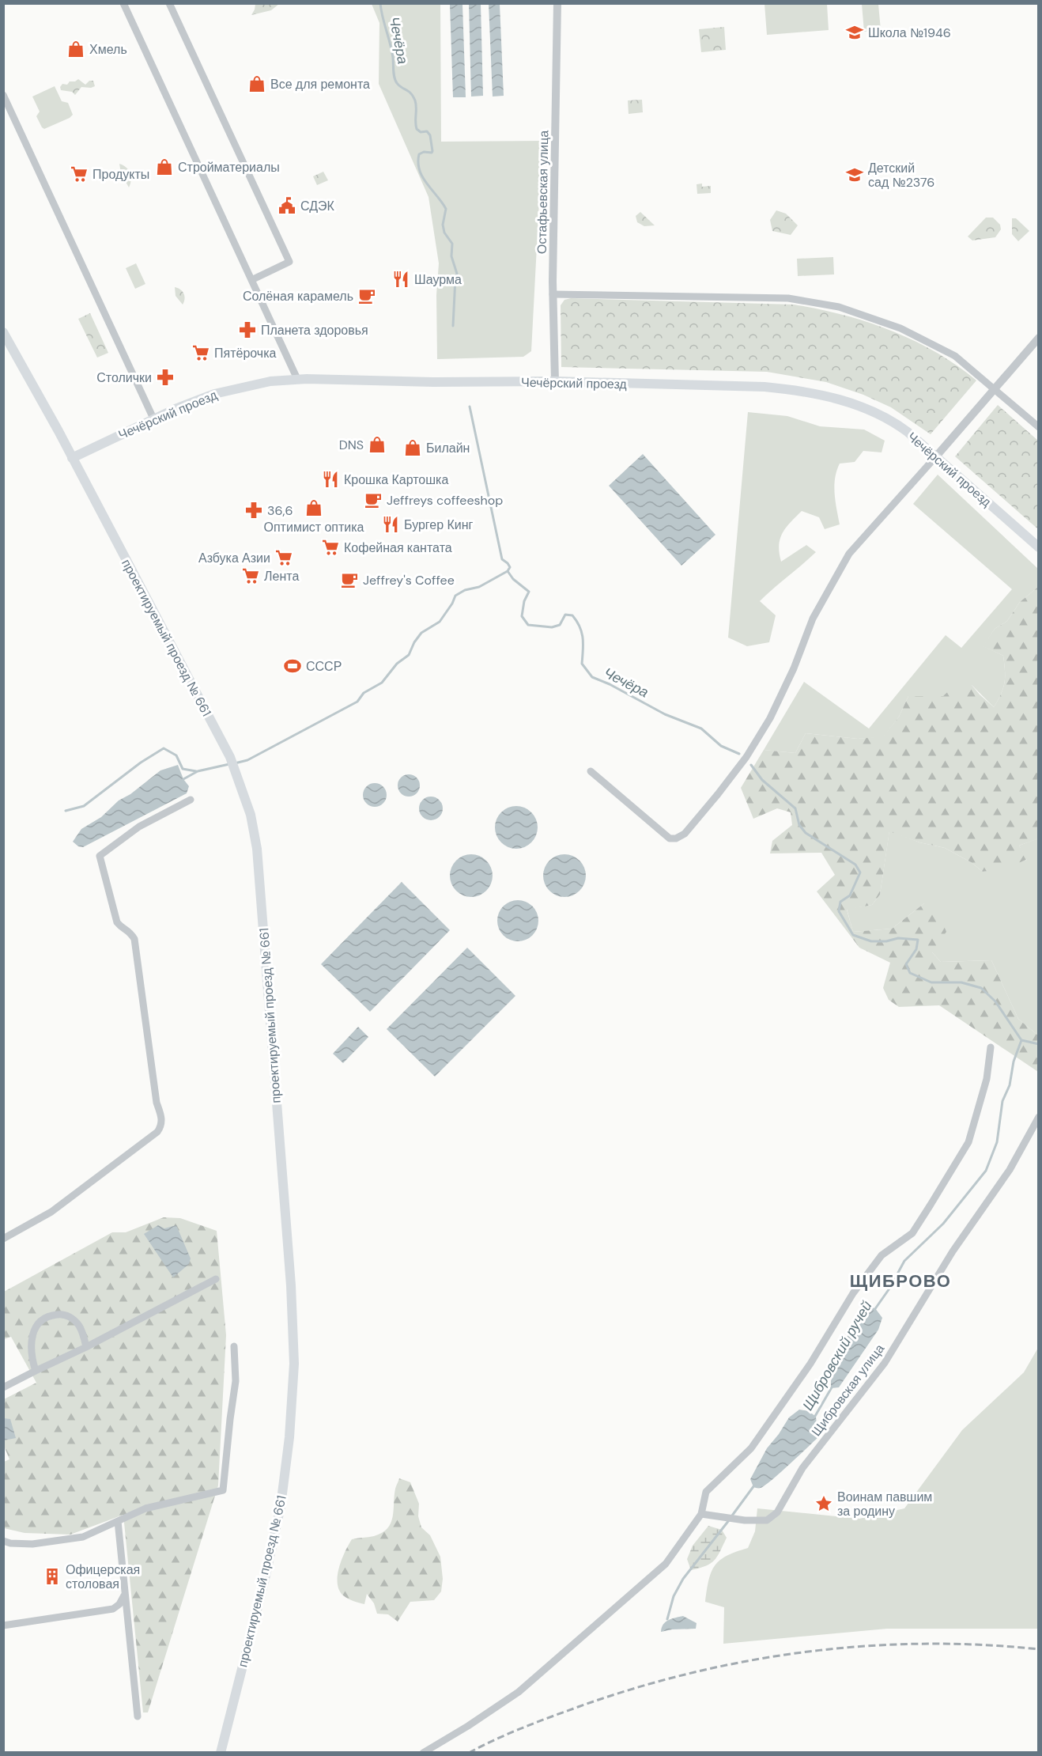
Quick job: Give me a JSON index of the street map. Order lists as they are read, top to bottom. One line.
{"streets":{"main road":["Чечёрский проезд","проектируемый проезд № 661"],"street":["Остафьевская улица","Щибровская улица"]},"crossings":[["Остафьевская улица","Чечёрский проезд"],["Чечёрский проезд","проектируемый проезд № 661"]],"districts":["ЩИБРОВО"],"water":["Чечёра","Щибровский ручей"],"places":{"school or university":["Школа №1946","Детский сад №2376"],"shop":["Хмель","Все для ремонта","Стройматериалы","DNS","Билайн","Оптимист оптика"],"supermarket":["Продукты","Пятёрочка","Кофейная кантата","Азбука Азии","Лента"],"public building":["СДЭК"],"restaurant":["Шаурма","Крошка Картошка","Бургер Кинг"],"cafe":["Солёная карамель","Jeffreys coffeeshop","Jeffrey's Coffee"],"pharmacy":["Планета здоровья","Столички","36,6"],"sports":["СССР"],"place":["Воинам павшим за родину"],"building":["Офицерская столовая"]}}
